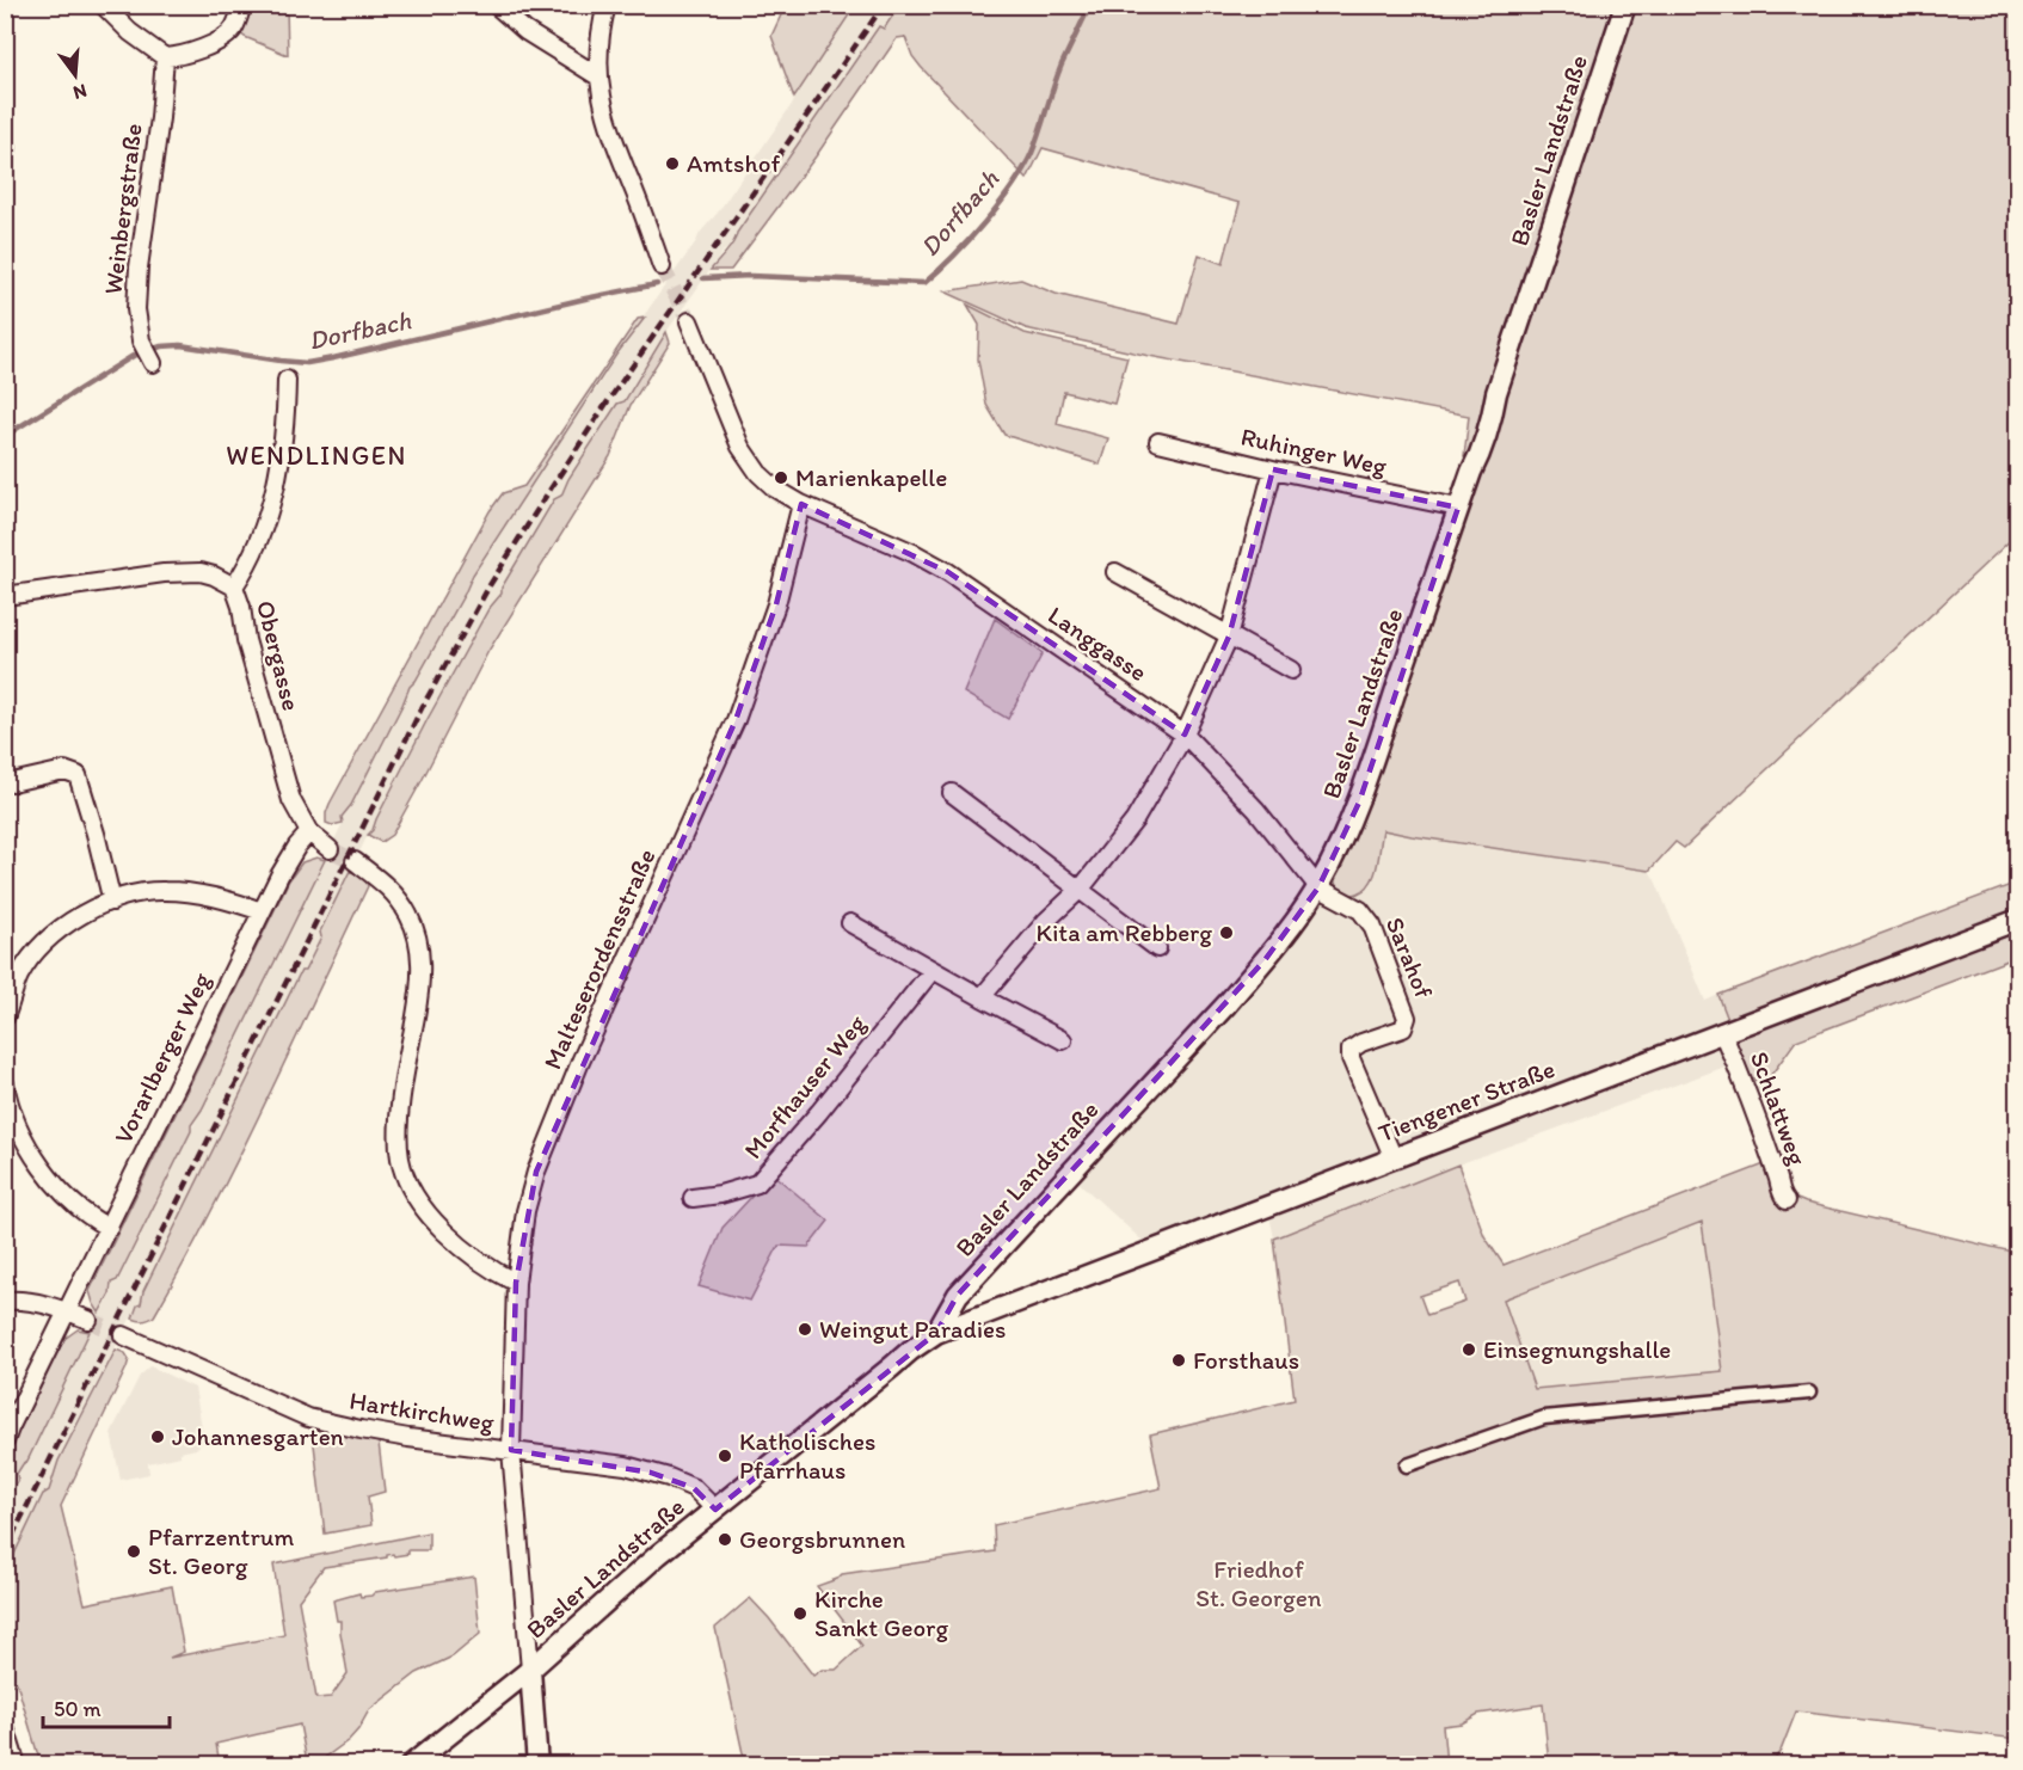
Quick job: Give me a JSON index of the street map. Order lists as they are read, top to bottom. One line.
{"streets":{"street":["Basler Landstraße","Weinbergstraße","Ruhinger Weg","Langgasse","Obergasse","Sarahof","Malteserordensstraße","Vorarlberger Weg","Morfhauser Weg","Tiengener Straße","Schlattweg","Hartkirchweg"]},"crossings":[["Basler Landstraße","Ruhinger Weg"],["Basler Landstraße","Langgasse"],["Basler Landstraße","Sarahof"],["Basler Landstraße","Malteserordensstraße"],["Basler Landstraße","Tiengener Straße"],["Basler Landstraße","Hartkirchweg"],["Langgasse","Sarahof"],["Langgasse","Malteserordensstraße"],["Obergasse","Vorarlberger Weg"],["Sarahof","Tiengener Straße"],["Malteserordensstraße","Hartkirchweg"],["Tiengener Straße","Schlattweg"]],"districts":["WENDLINGEN"],"water":["Dorfbach"],"parks":["Friedhof St. Georgen"],"places":["Amtshof","Marienkapelle","Kita am Rebberg","Weingut Paradies","Einsegnungshalle","Forsthaus","Johannesgarten","Katholisches Pfarrhaus","Georgsbrunnen","Pfarrzentrum St. Georg","Kirche Sankt Georg"],"scale_bar":"50 m","north":"bottom"}
